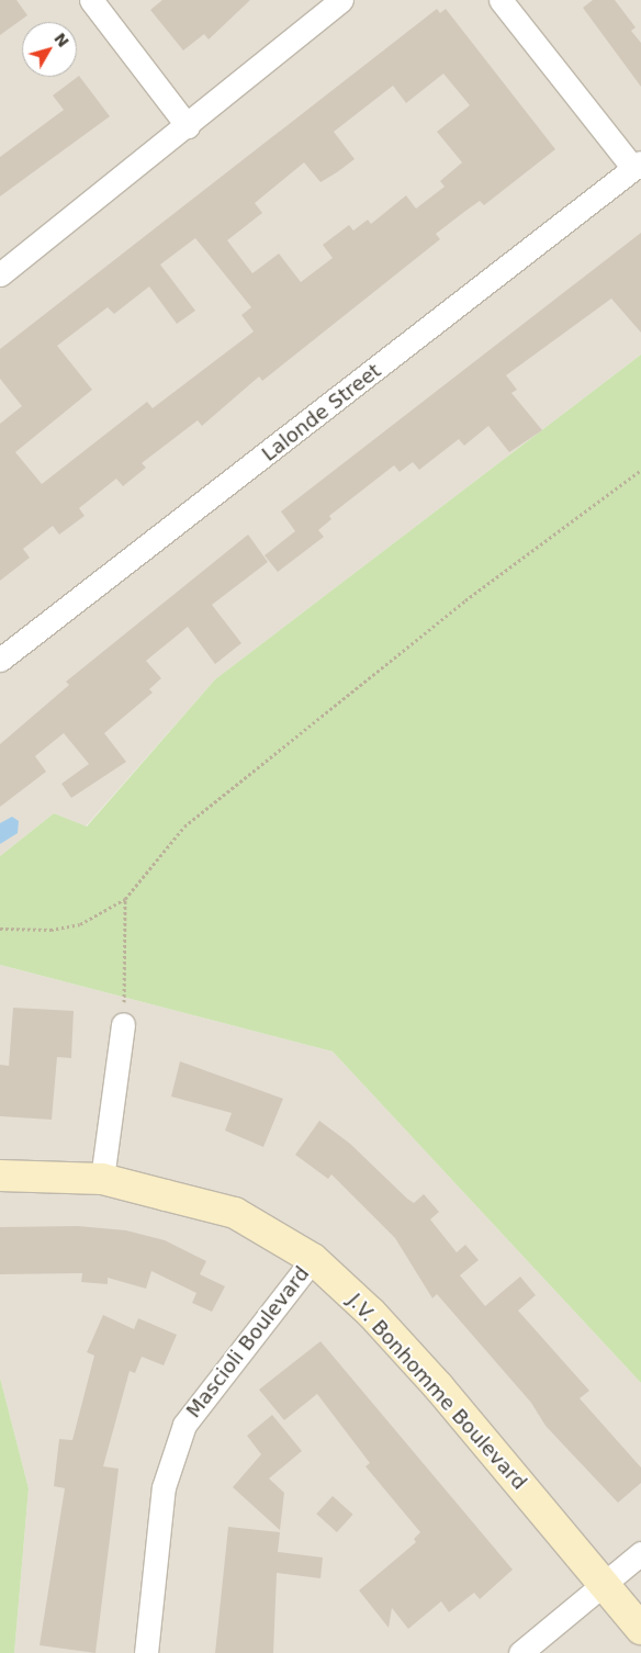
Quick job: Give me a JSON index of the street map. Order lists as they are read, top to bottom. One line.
{"streets":{"street":["Lalonde Street","Mascioli Boulevard","J.V. Bonhomme Boulevard"]},"crossings":[["Mascioli Boulevard","J.V. Bonhomme Boulevard"]],"north":"top right"}
